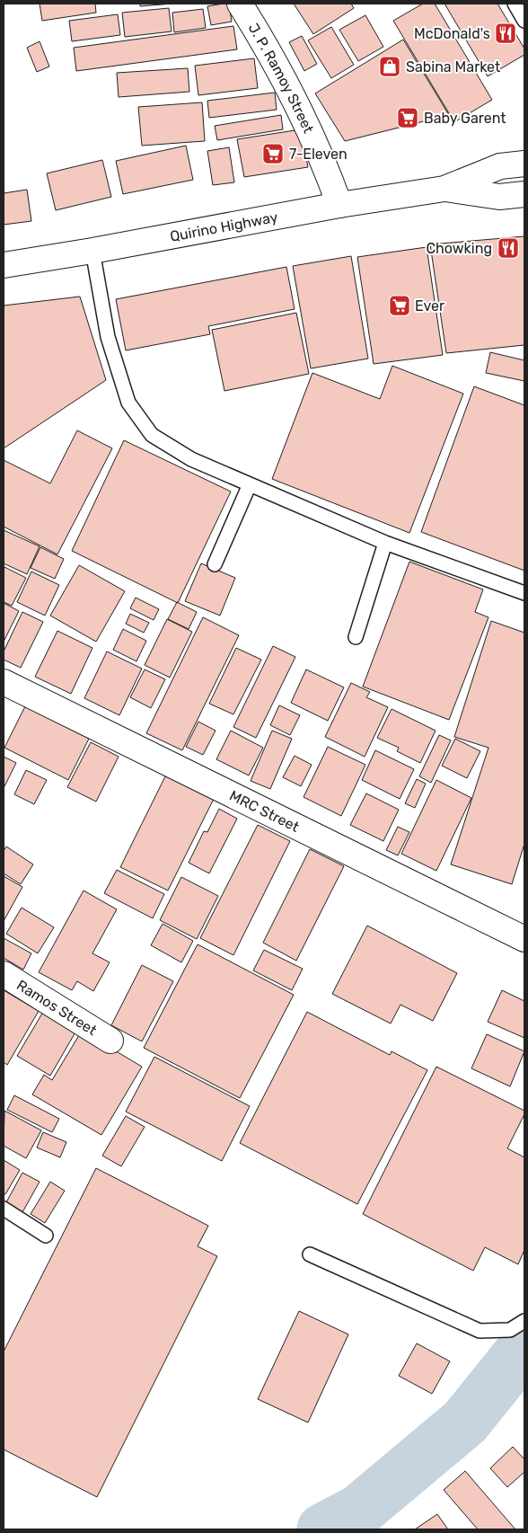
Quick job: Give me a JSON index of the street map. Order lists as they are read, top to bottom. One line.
{"streets":{"street":["J. P. Ramoy Street","Quirino Highway","MRC Street","Ramos Street"]},"crossings":[["J. P. Ramoy Street","Quirino Highway"]],"places":{"restaurant":["McDonald's","Chowking"],"shop":["Sabina Market"],"supermarket":["Baby Garent","7-Eleven","Ever"]}}
